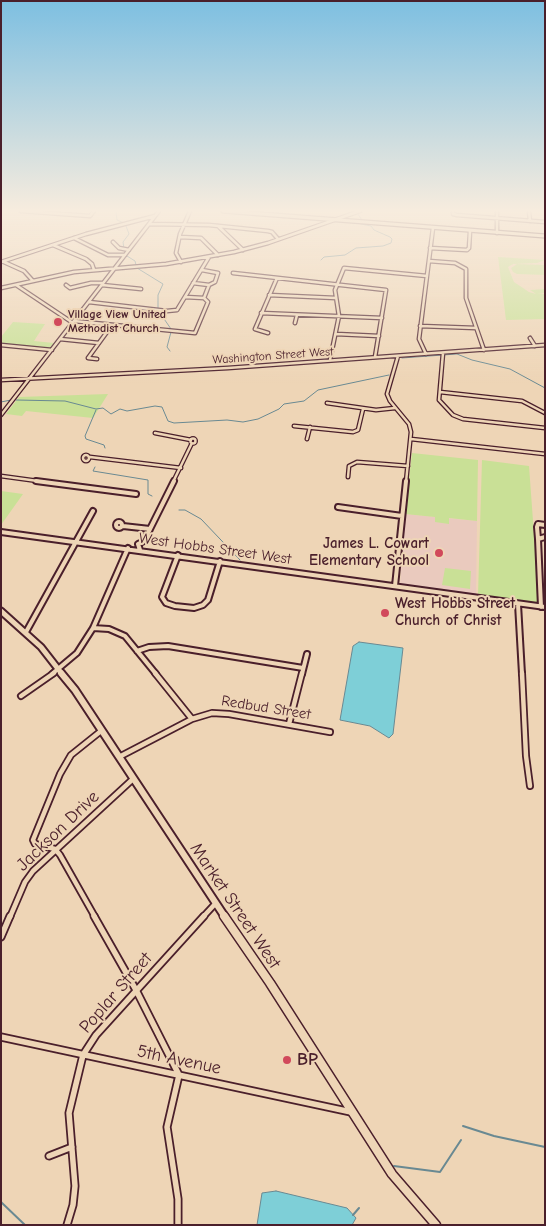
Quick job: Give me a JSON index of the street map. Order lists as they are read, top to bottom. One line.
{"streets":{"main road":["Market Street West"],"street":["Washington Street West","West Hobbs Street West","Redbud Street","Jackson Drive","Poplar Street","5th Avenue"]},"crossings":[["Redbud Street","Market Street West"],["Jackson Drive","Market Street West"],["Market Street West","Poplar Street"],["Market Street West","5th Avenue"],["Poplar Street","5th Avenue"]],"places":["Village View United Methodist Church","James L. Cowart Elementary School","West Hobbs Street Church of Christ","BP"]}
